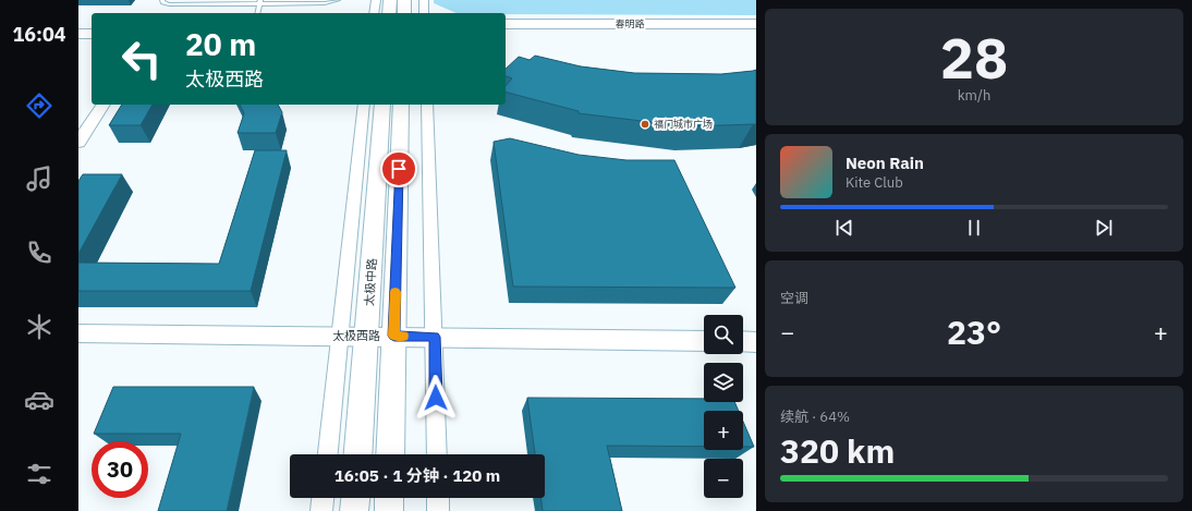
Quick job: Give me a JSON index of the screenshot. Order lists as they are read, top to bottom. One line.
{"streets":{"main road":["春明路","太极中路"],"street":["太极西路"]},"crossings":[["太极中路","太极西路"]],"places":["福门城市广场"],"page":{"tabs":"16:04","tile":[["28","km/h"],"空调",["续航 · 64%","320 km"]],"turn":["20 m","太极西路"],"song":["Neon Rain","Kite Club"],"heat":["−","23°","+"],"map_buttons":["+","−"],"limit":"30","trip":"16:05 · 1 分钟 · 120 m"}}
